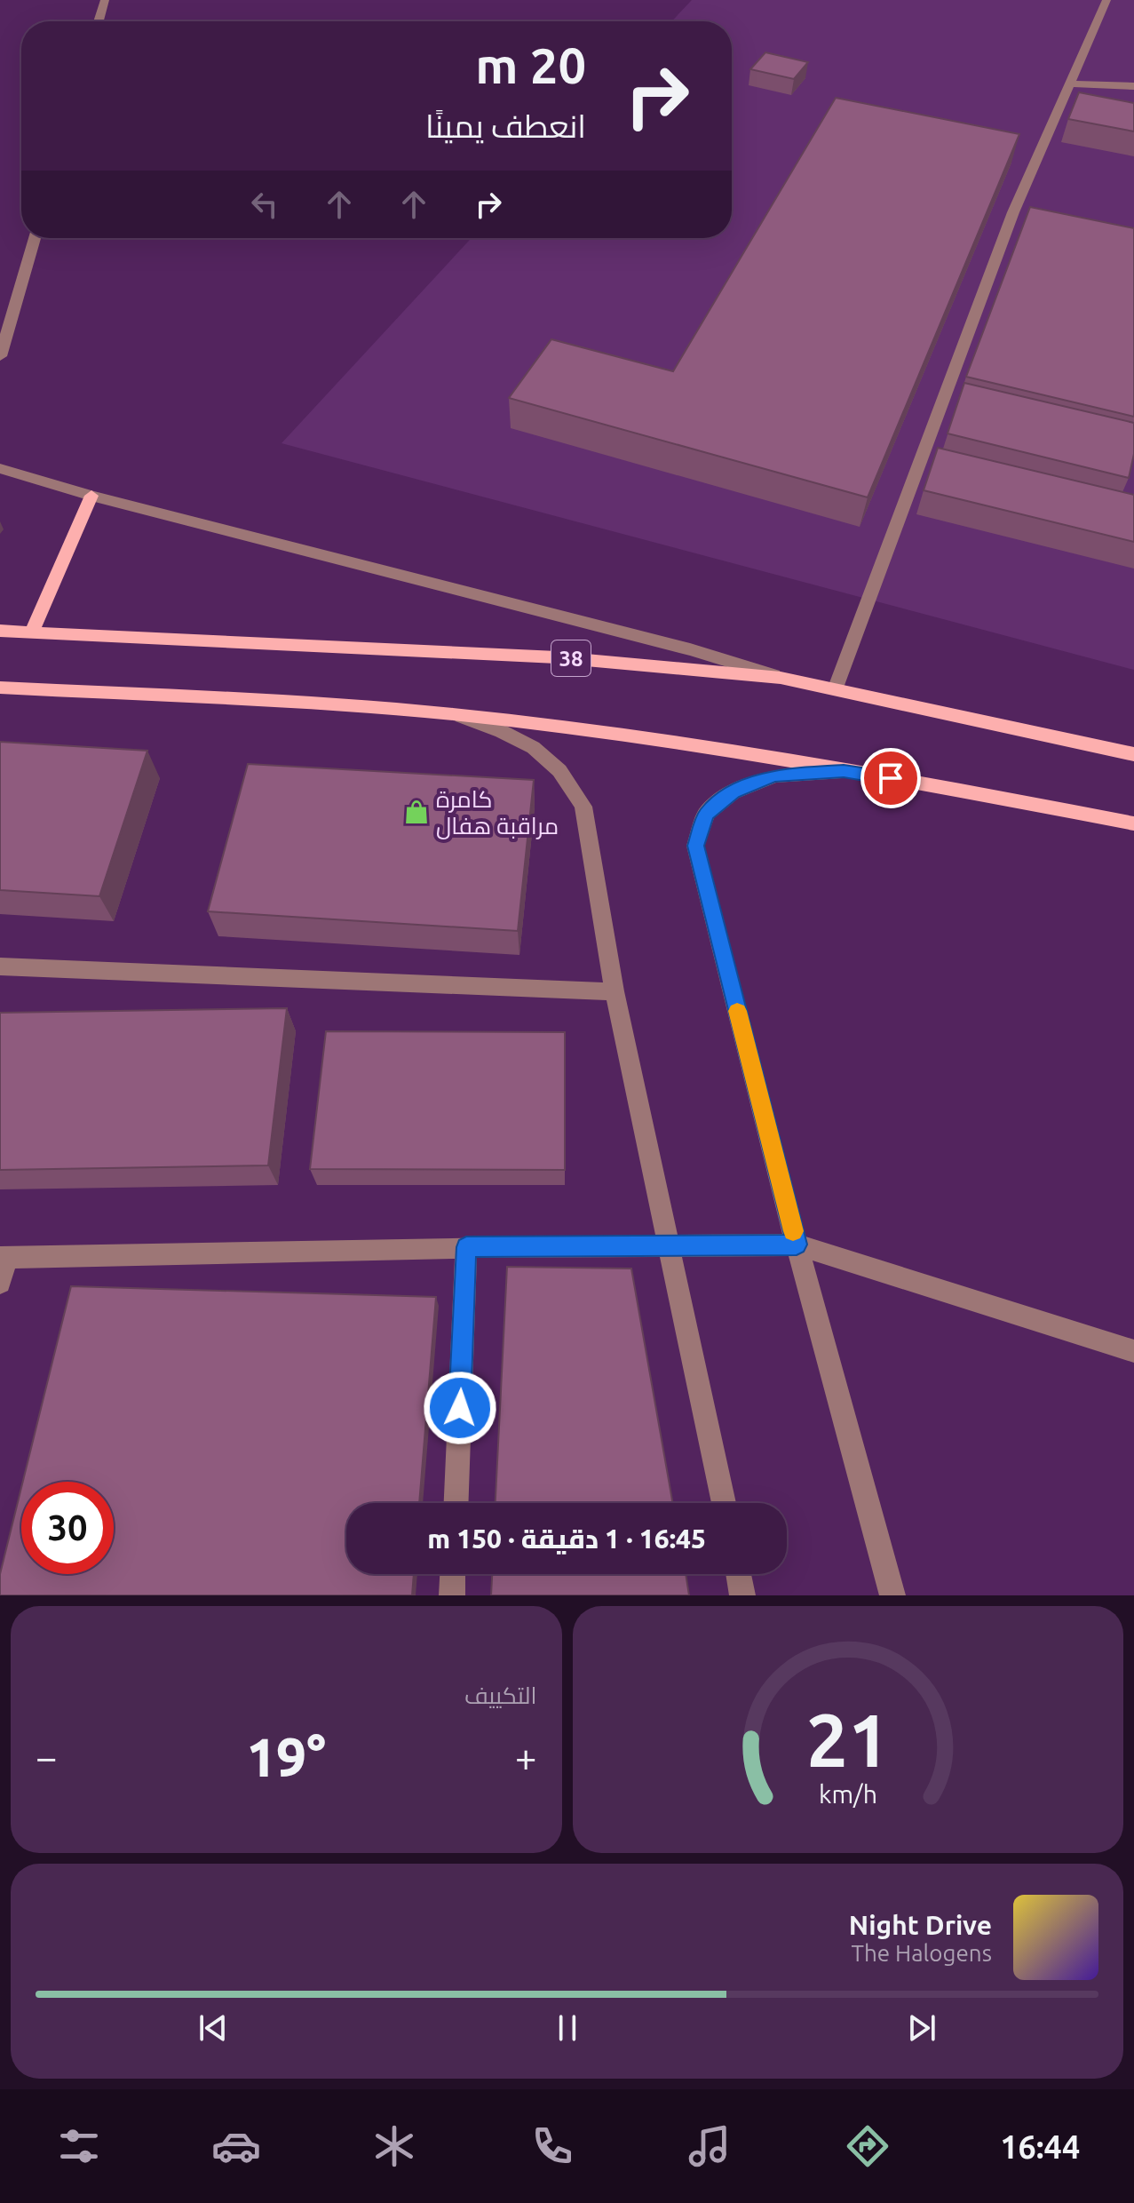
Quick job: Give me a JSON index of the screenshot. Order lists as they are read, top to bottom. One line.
{"streets":{"main road":["38"]},"places":{"shop":["كامرة مراقبة هفال"]},"page":{"turn":["20 m","انعطف يمينًا"],"limit":"30","trip":"16:45 · 1 دقيقة · 150 m","tile":"التكييف","heat":["−","19°","+"],"song":["Night Drive","The Halogens"],"tabs":"16:44","gauge":["21","km/h"]}}
